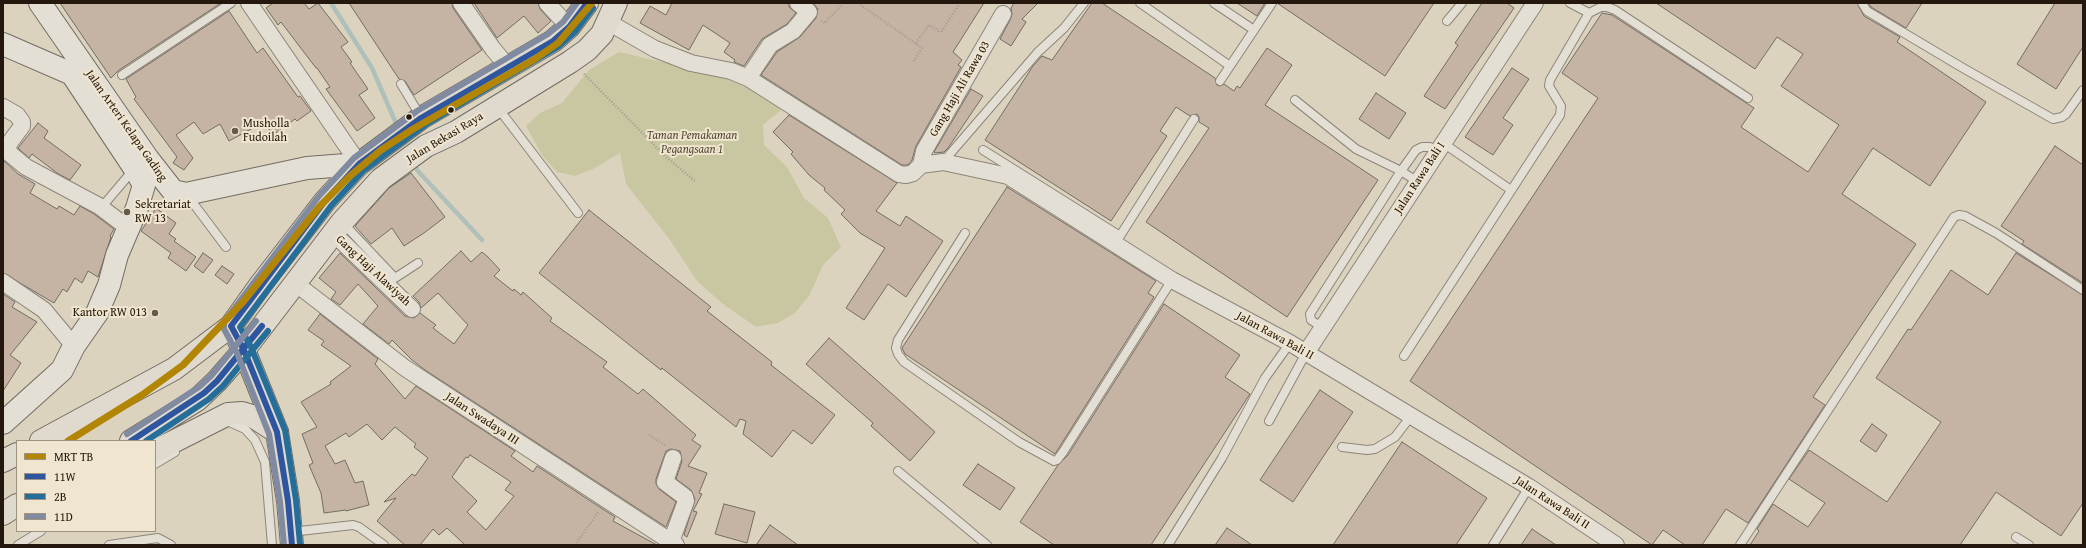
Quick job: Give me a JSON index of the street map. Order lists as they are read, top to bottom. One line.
{"streets":{"main road":["Jalan Bekasi Raya"],"street":["Gang Haji Ali Rawa 03","Jalan Arteri Kelapa Gading","Jalan Rawa Bali I","Gang Haji Alawiyah","Jalan Rawa Bali II","Jalan Swadaya III"]},"crossings":[["Gang Haji Ali Rawa 03","Jalan Rawa Bali II"],["Jalan Bekasi Raya","Gang Haji Alawiyah"],["Jalan Bekasi Raya","Jalan Swadaya III"],["Jalan Rawa Bali I","Jalan Rawa Bali II"]],"parks":["Taman Pemakaman Pegangsaan 1"],"places":["Musholla Fudoilah","Sekretariat RW 13","Kantor RW 013"],"lines":["metro line TB","transit line 11W","transit line 11D","transit line 2B"],"legend":["MRT TB","11W","2B","11D"]}
